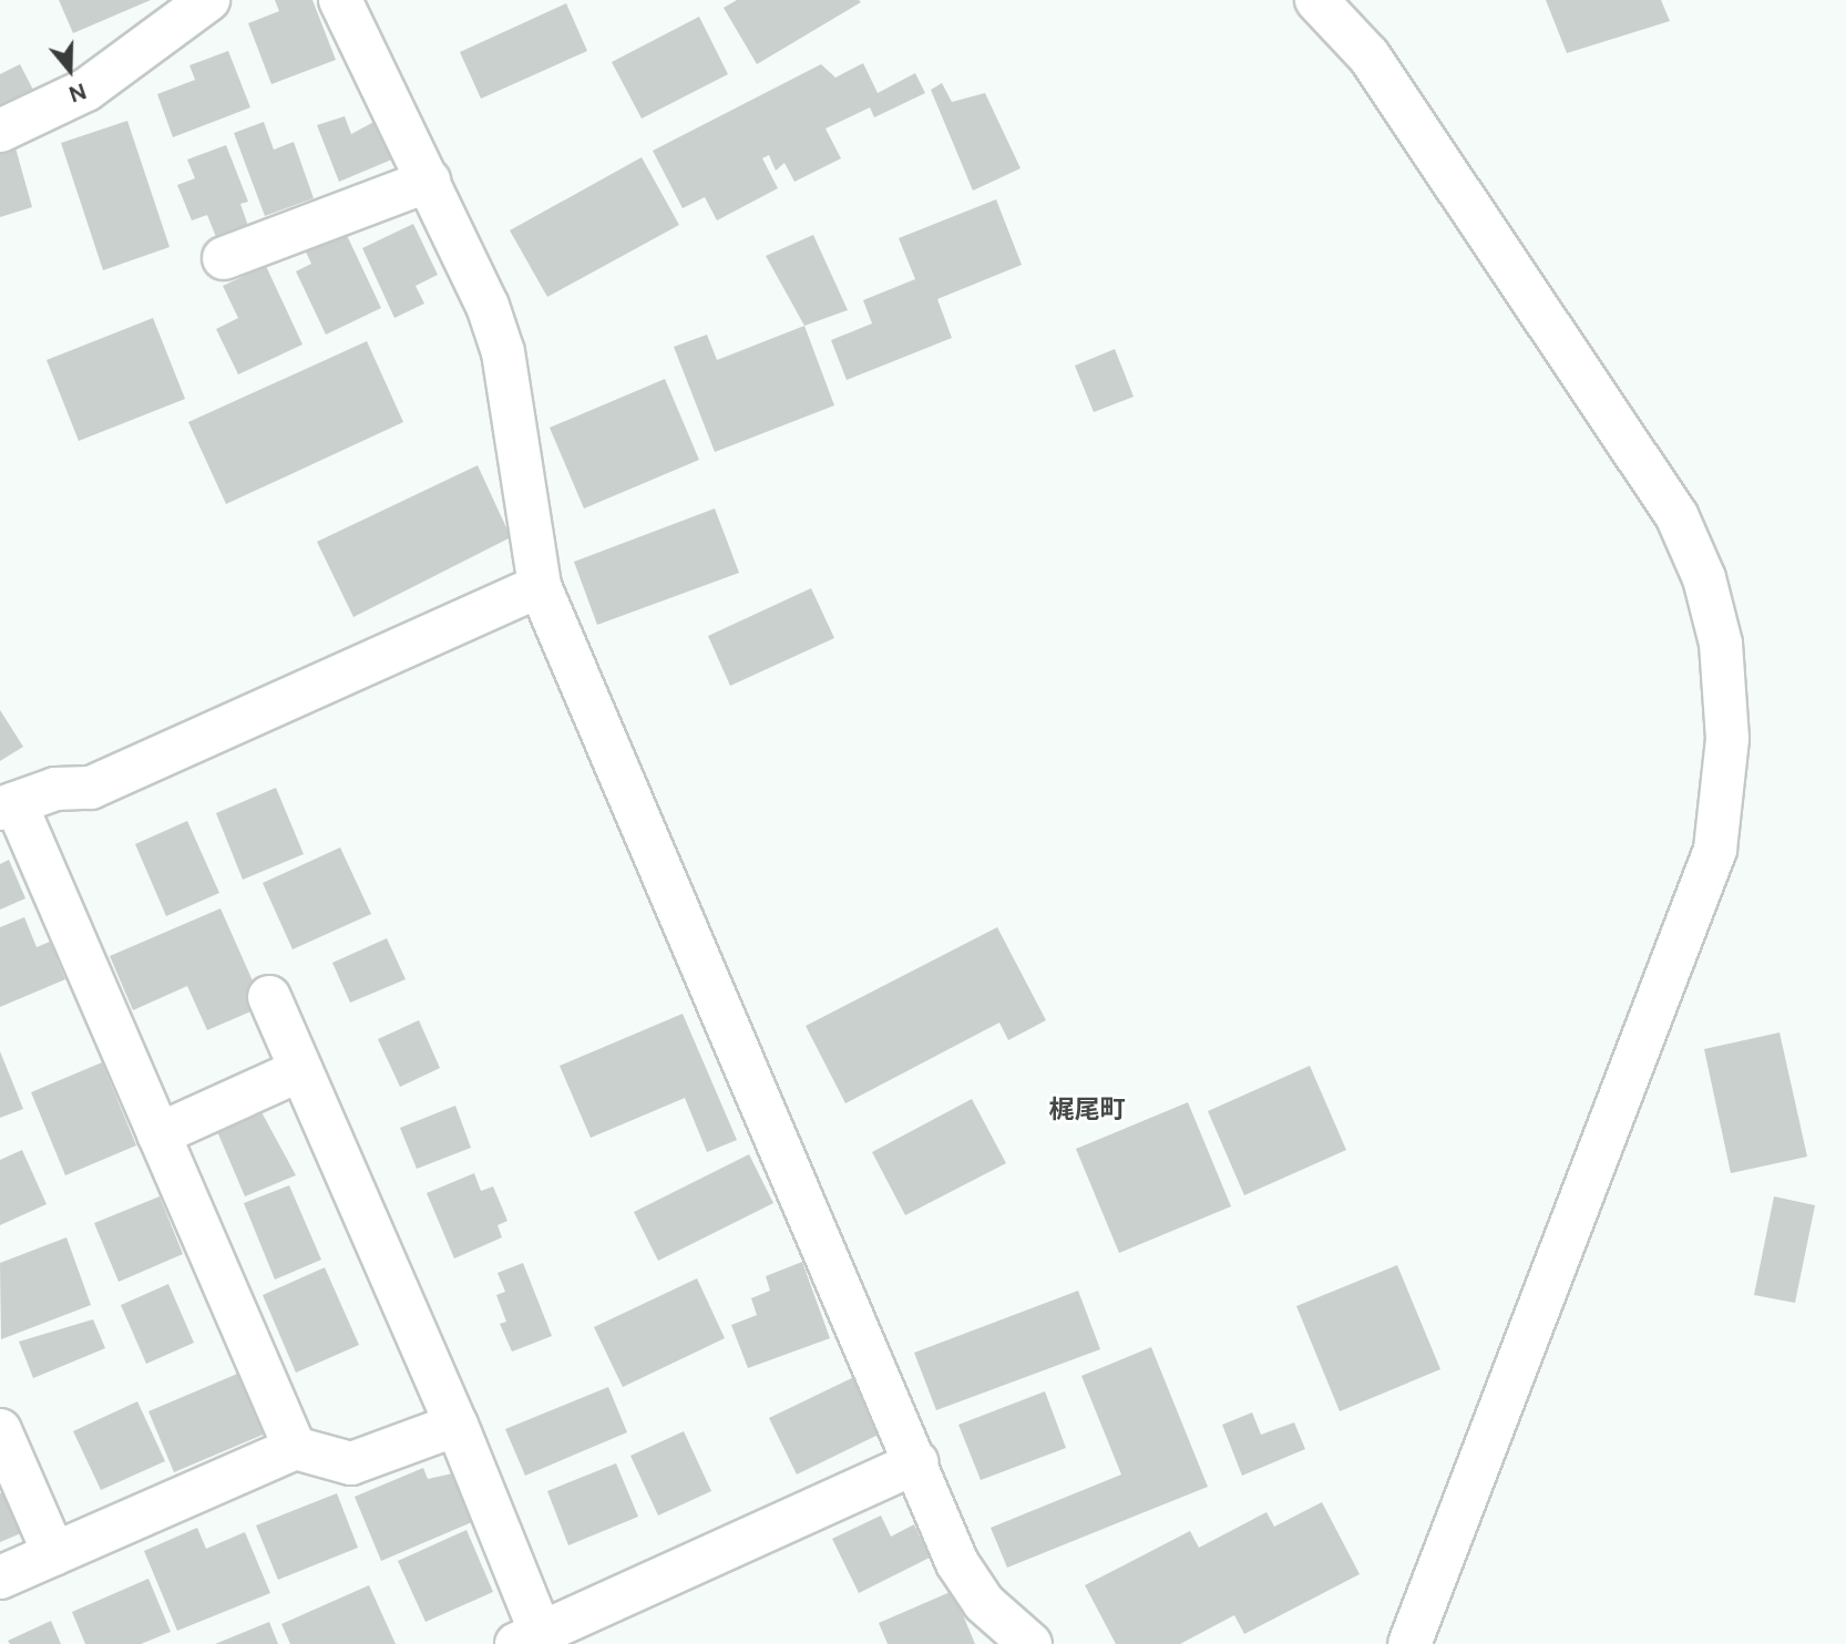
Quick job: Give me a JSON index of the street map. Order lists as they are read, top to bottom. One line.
{"districts":["梶尾町"],"north":"bottom"}
